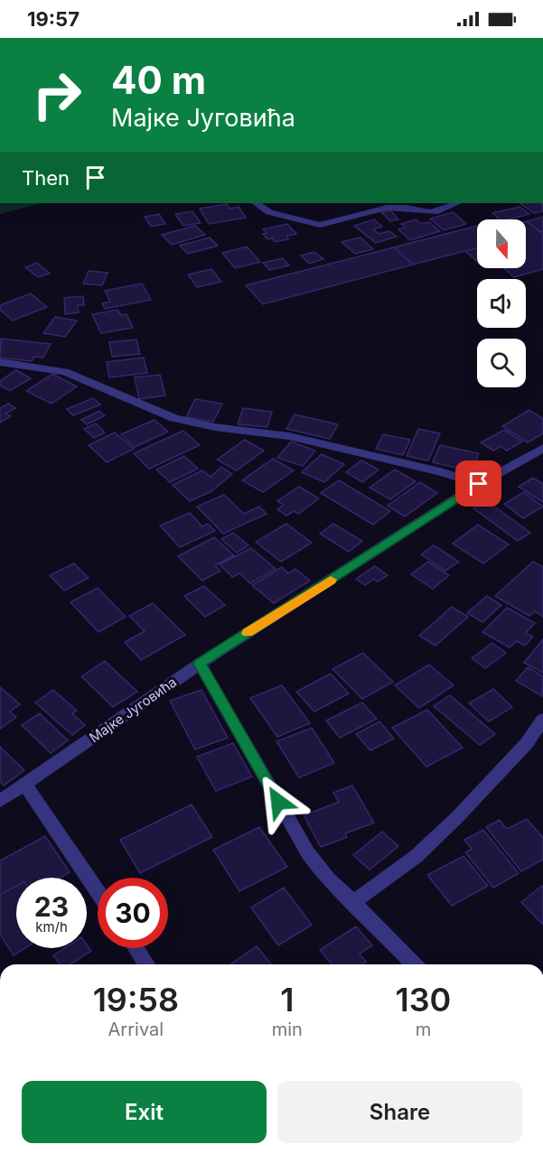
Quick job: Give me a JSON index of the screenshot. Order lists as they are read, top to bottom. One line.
{"streets":{"street":["Мајке Југовића"]},"north":"bottom","page":{"status":"19:57","turn":["40 m","Мајке Југовића"],"then":"Then","speed":"23 km/h","limit":"30","eta":["19:58","Arrival","1","min","130","m"],"buttons":["Exit","Share"]}}
